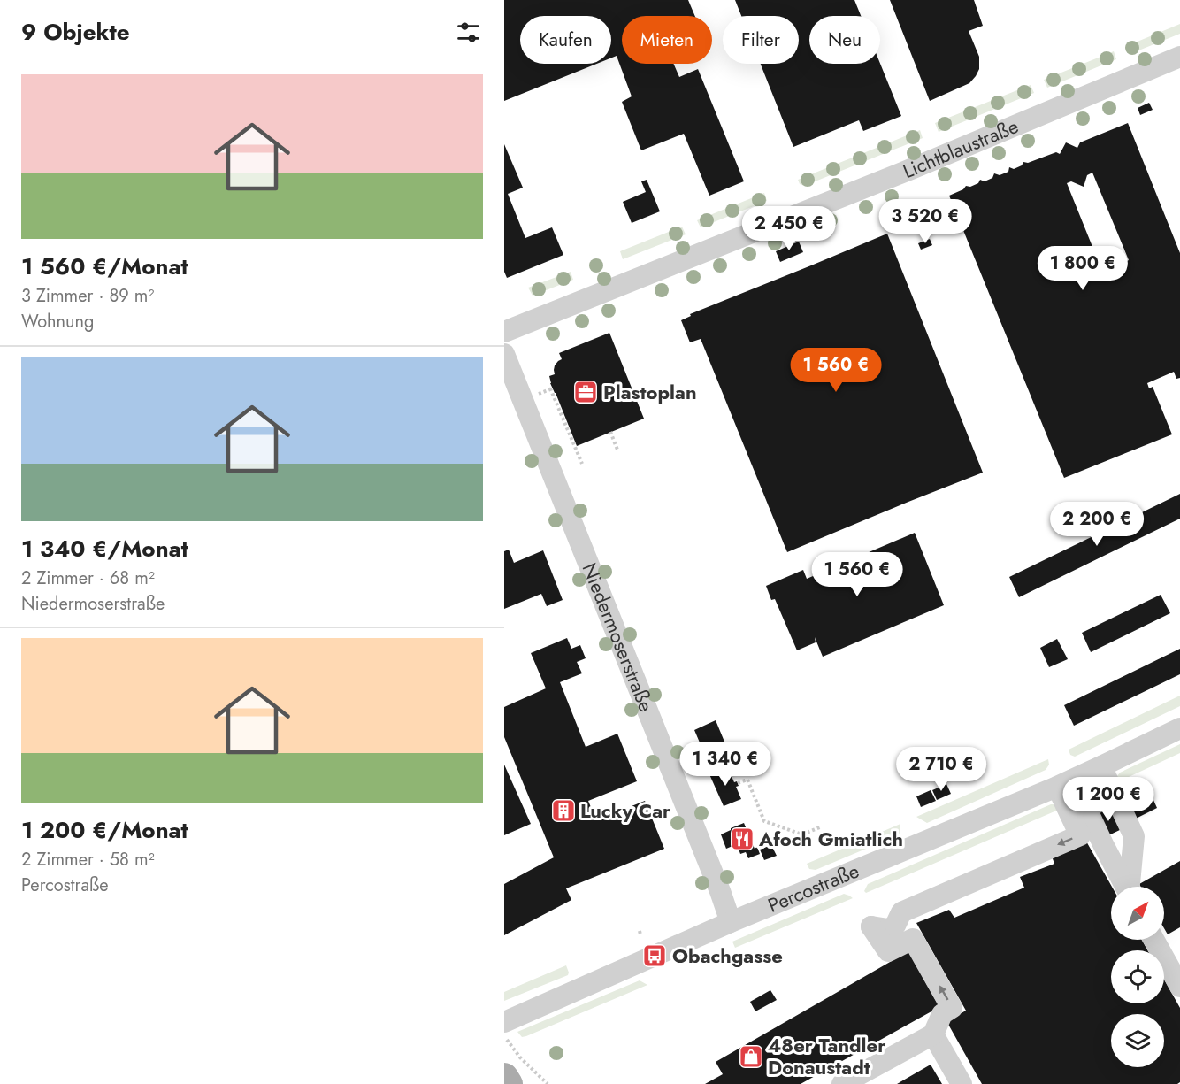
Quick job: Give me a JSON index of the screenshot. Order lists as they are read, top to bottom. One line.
{"streets":{"street":["Lichtblaustraße","Niedermoserstraße","Percostraße"]},"crossings":[["Niedermoserstraße","Percostraße"]],"places":{"office":["Plastoplan"],"building":["Lucky Car"],"restaurant":["Afoch Gmiatlich"],"bus stop":["Obachgasse"],"shop":["48er Tandler Donaustadt"]},"north":"top right","page":{"heading":"9 Objekte","chip":["Kaufen","Mieten","Filter","Neu"],"list":[{"name":"1 560 €/Monat","note":"3 Zimmer · 89 m² · Wohnung"},{"name":"1 340 €/Monat","note":"2 Zimmer · 68 m² · Niedermoserstraße"},{"name":"1 200 €/Monat","note":"2 Zimmer · 58 m² · Percostraße"}],"price":["3 520 €","2 450 €","1 800 €","1 560 €","2 200 €","1 560 €","1 340 €","2 710 €","1 200 €"]}}
